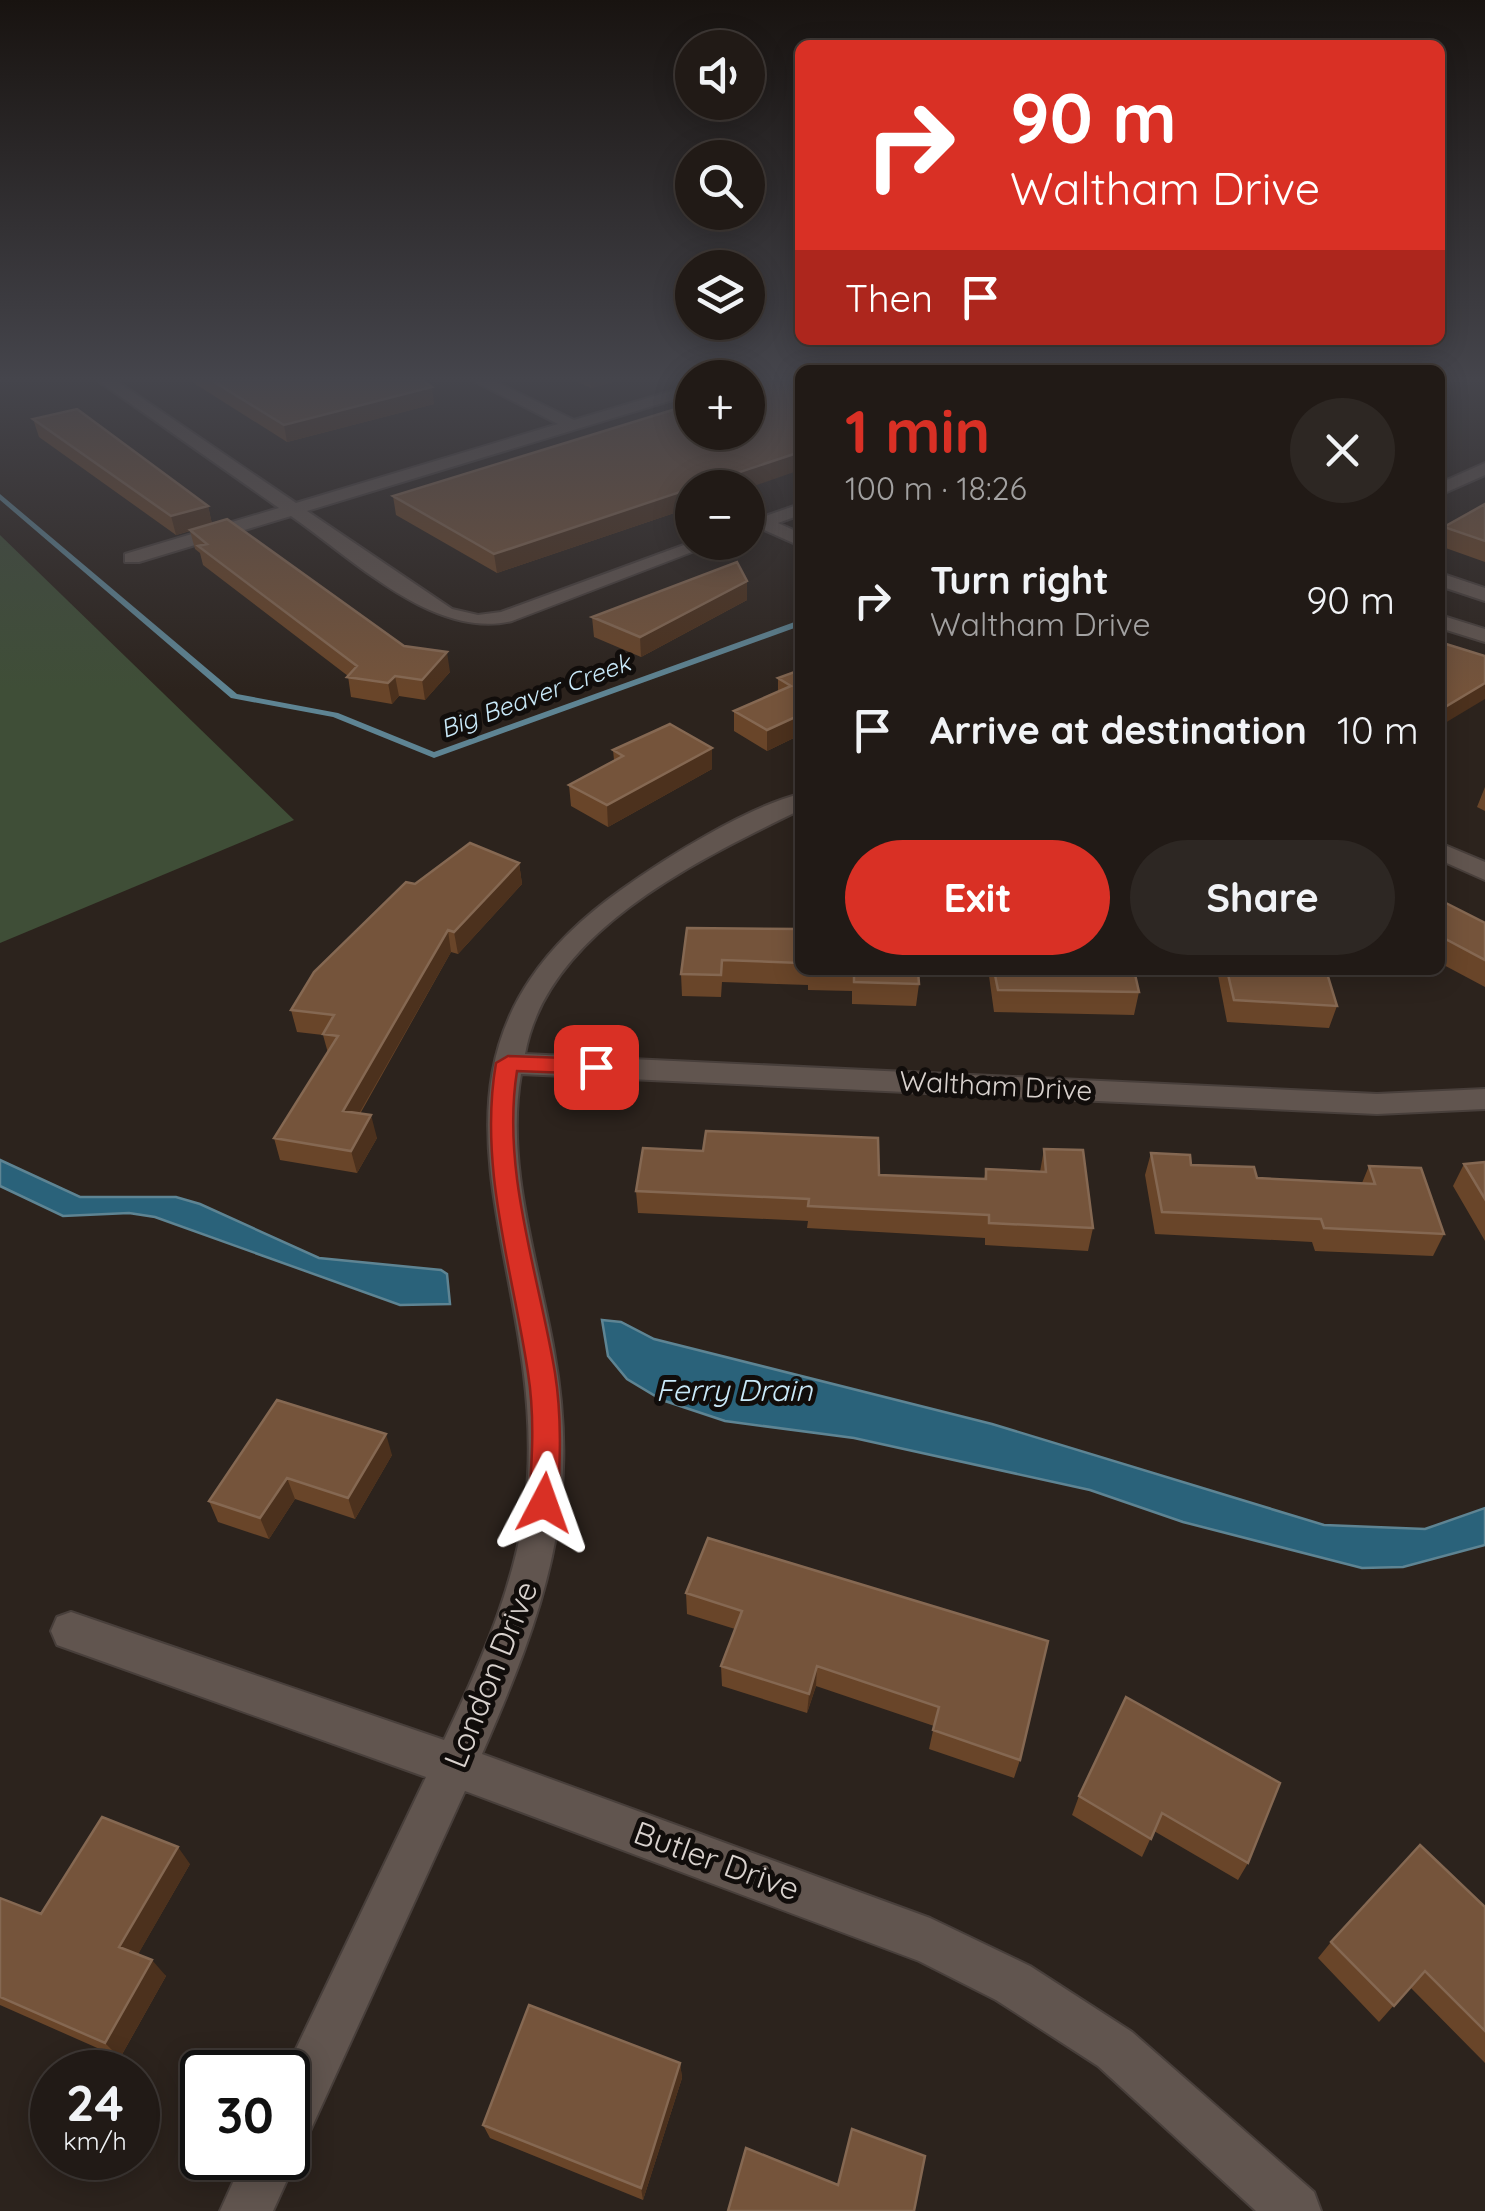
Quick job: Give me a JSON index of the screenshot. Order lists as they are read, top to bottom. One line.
{"streets":{"street":["Waltham Drive","London Drive","Butler Drive"]},"crossings":[["Waltham Drive","London Drive"],["London Drive","Butler Drive"]],"water":["Big Beaver Creek","Ferry Drain"],"page":{"map_buttons":["+","−"],"turn":["90 m","Waltham Drive"],"then":"Then","heading":["1 min","100 m · 18:26"],"list":[{"name":"Turn right","note":"Waltham Drive","value":"90 m"},{"name":"Arrive at destination","value":"10 m"}],"buttons":["Exit","Share"],"speed":"24 km/h","limit":"30"}}
